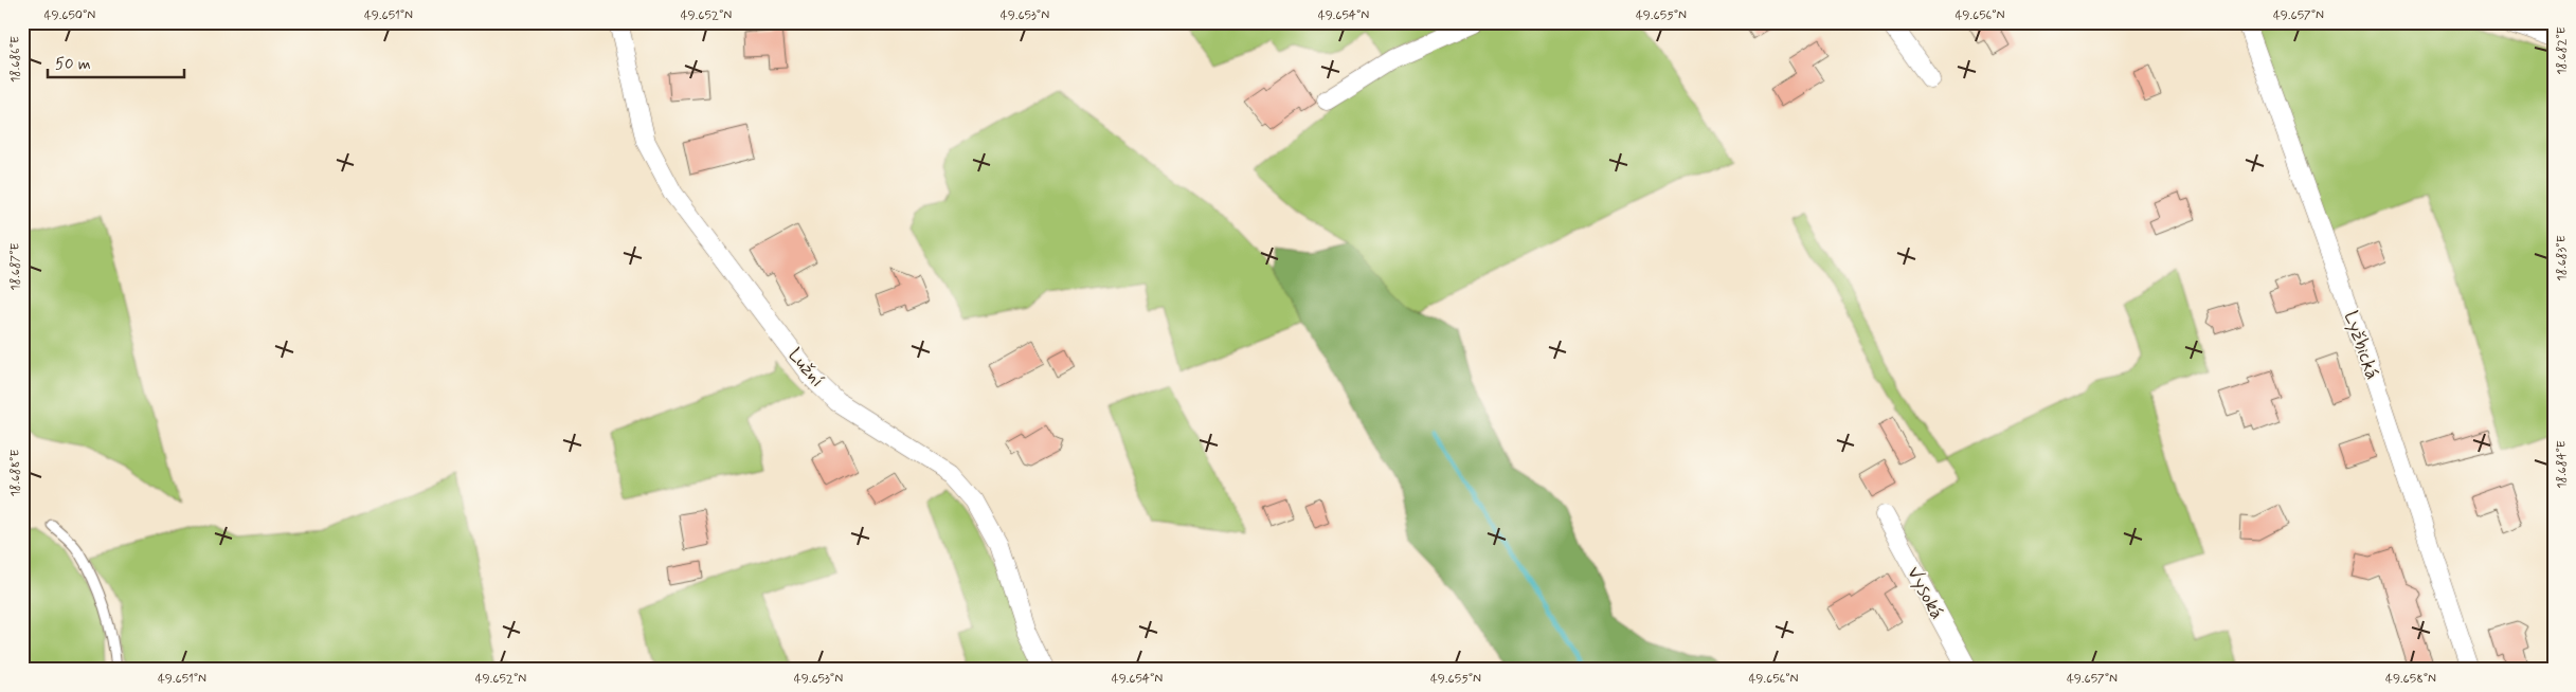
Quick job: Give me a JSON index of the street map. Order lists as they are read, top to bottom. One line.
{"streets":{"street":["Lyžbická","Lužní","Vysoká"]},"scale_bar":"50 m","coordinates":["49.650°N","49.651°N","49.652°N","49.653°N","49.654°N","49.655°N","49.656°N","49.657°N","18.682°E","18.686°E","18.683°E","18.687°E","18.684°E","18.688°E","49.658°N"]}
